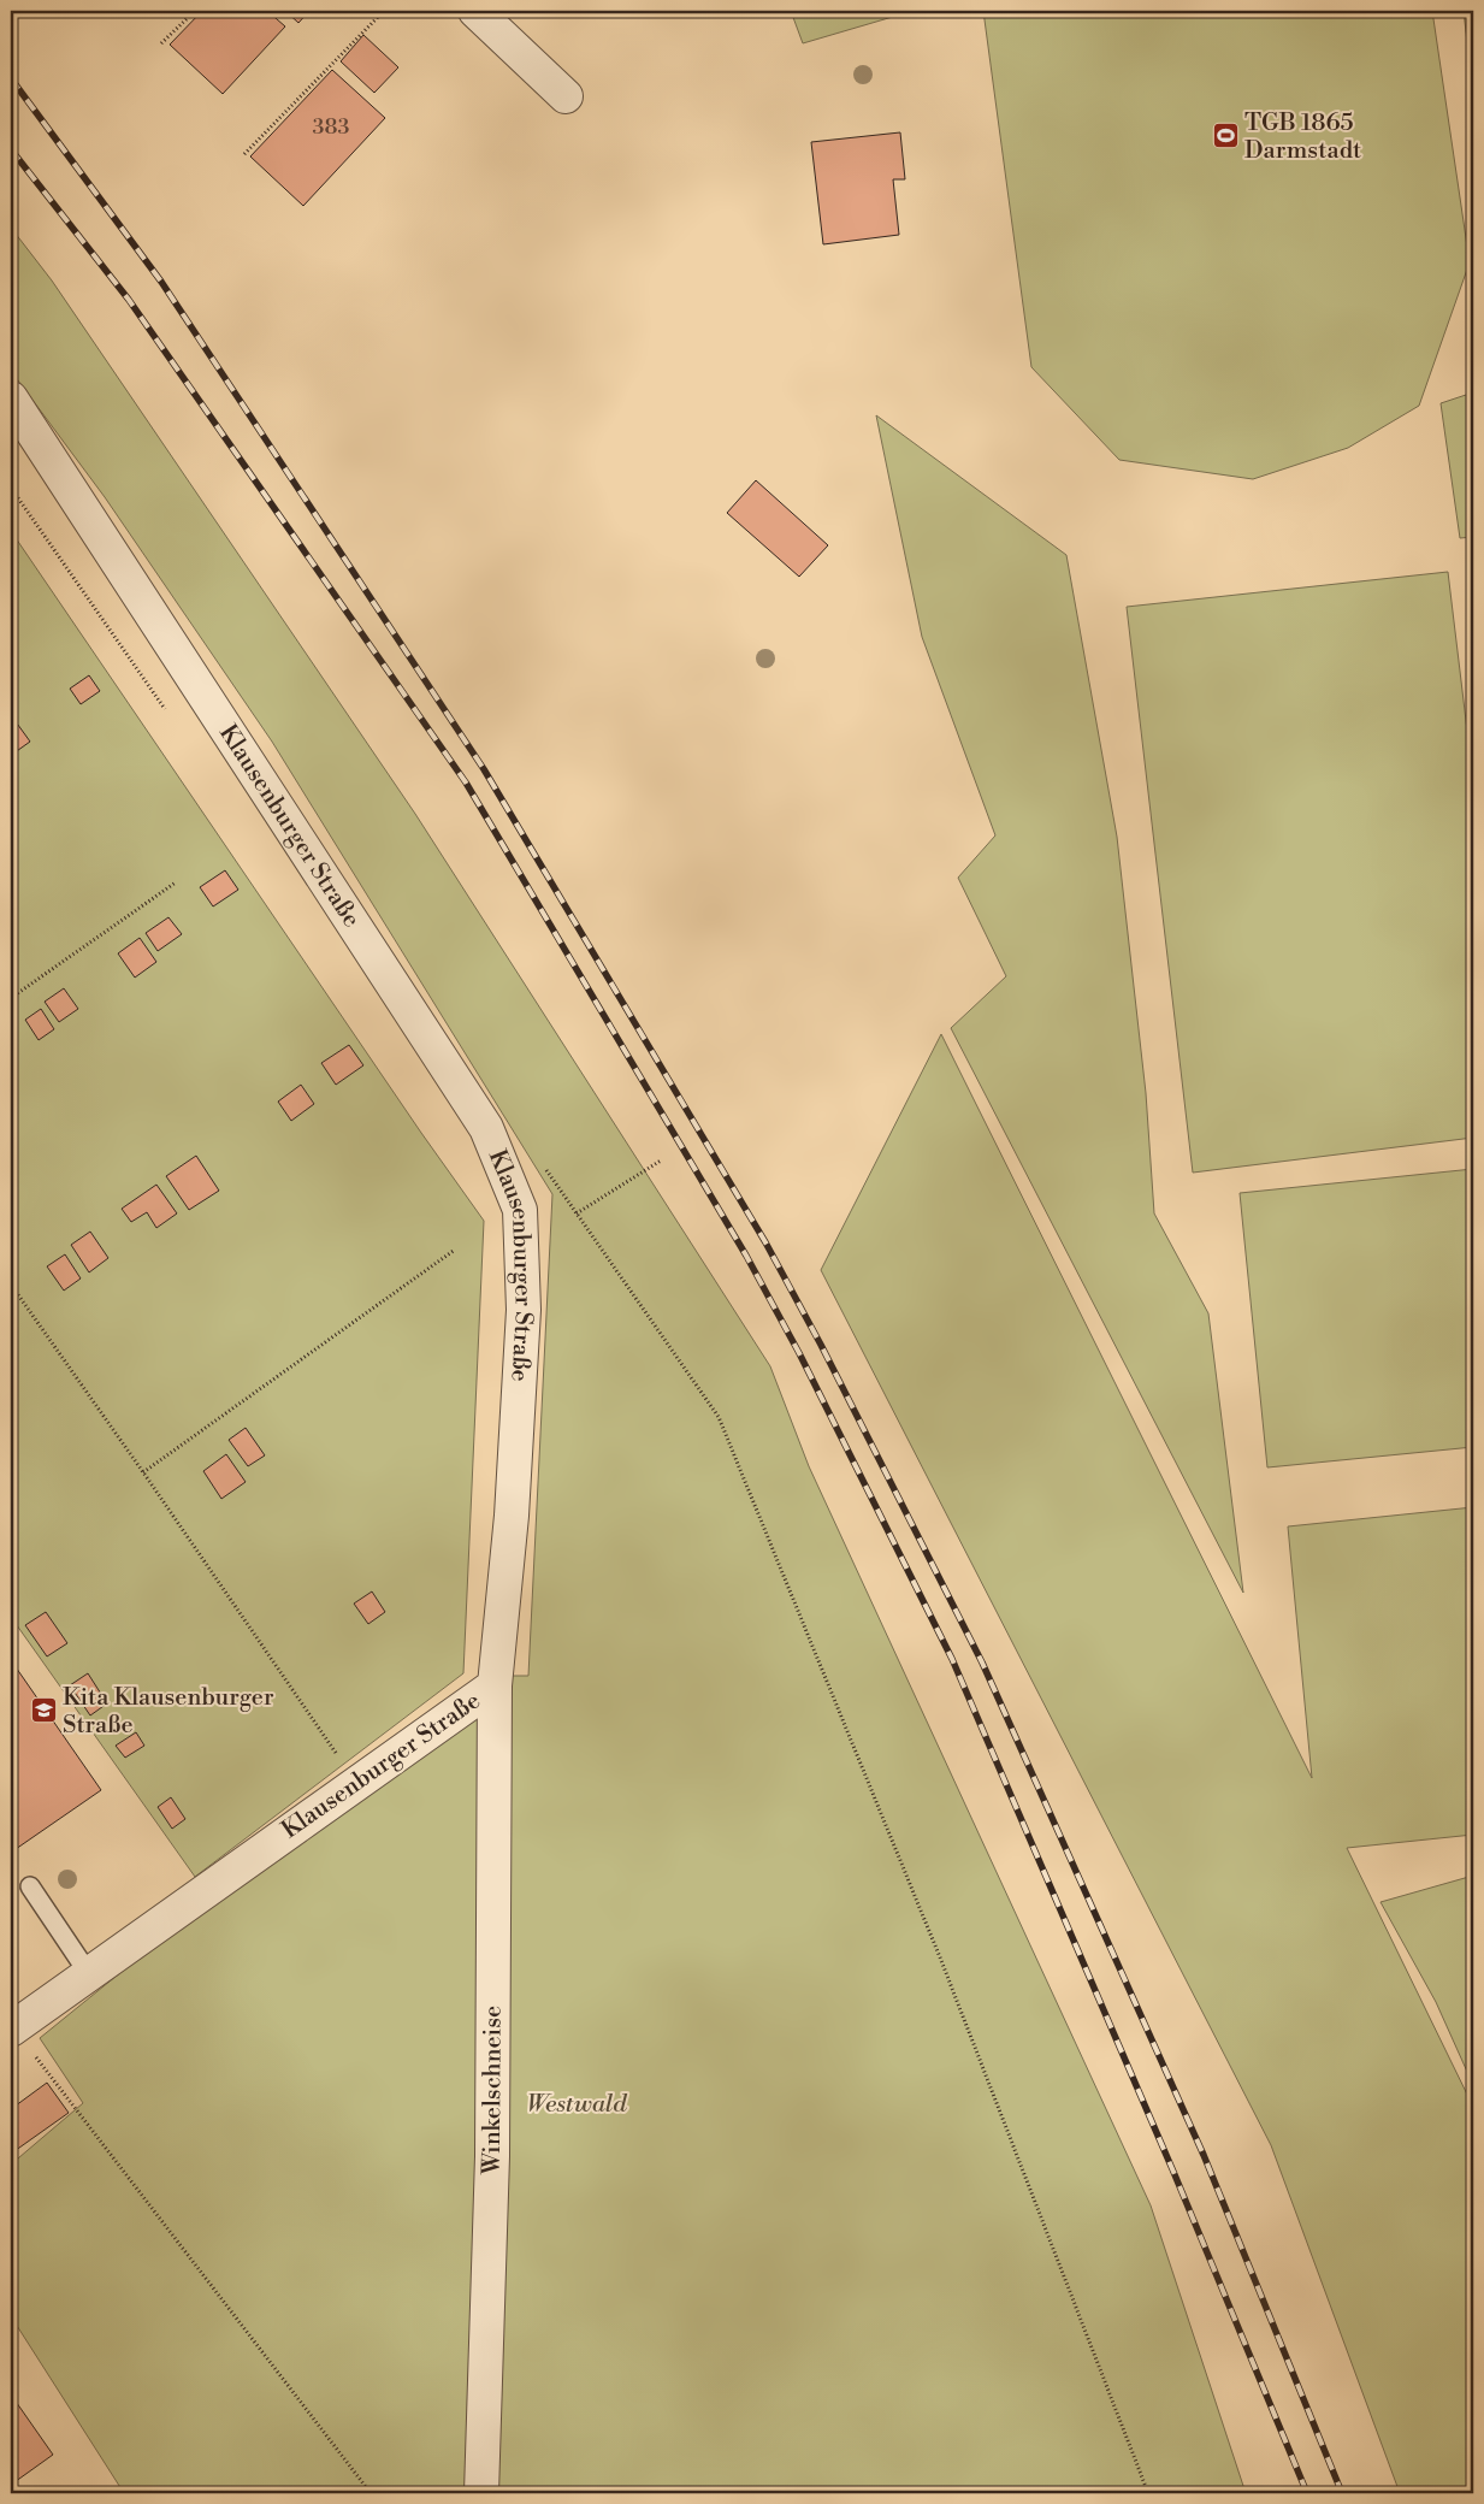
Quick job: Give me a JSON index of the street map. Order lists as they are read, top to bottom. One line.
{"streets":{"street":["Klausenburger Straße","Winkelschneise"]},"crossings":[["Klausenburger Straße","Winkelschneise"]],"parks":["Westwald"],"places":{"sports":["TGB 1865 Darmstadt"],"school or university":["Kita Klausenburger Straße"]},"house_numbers":["383"]}
